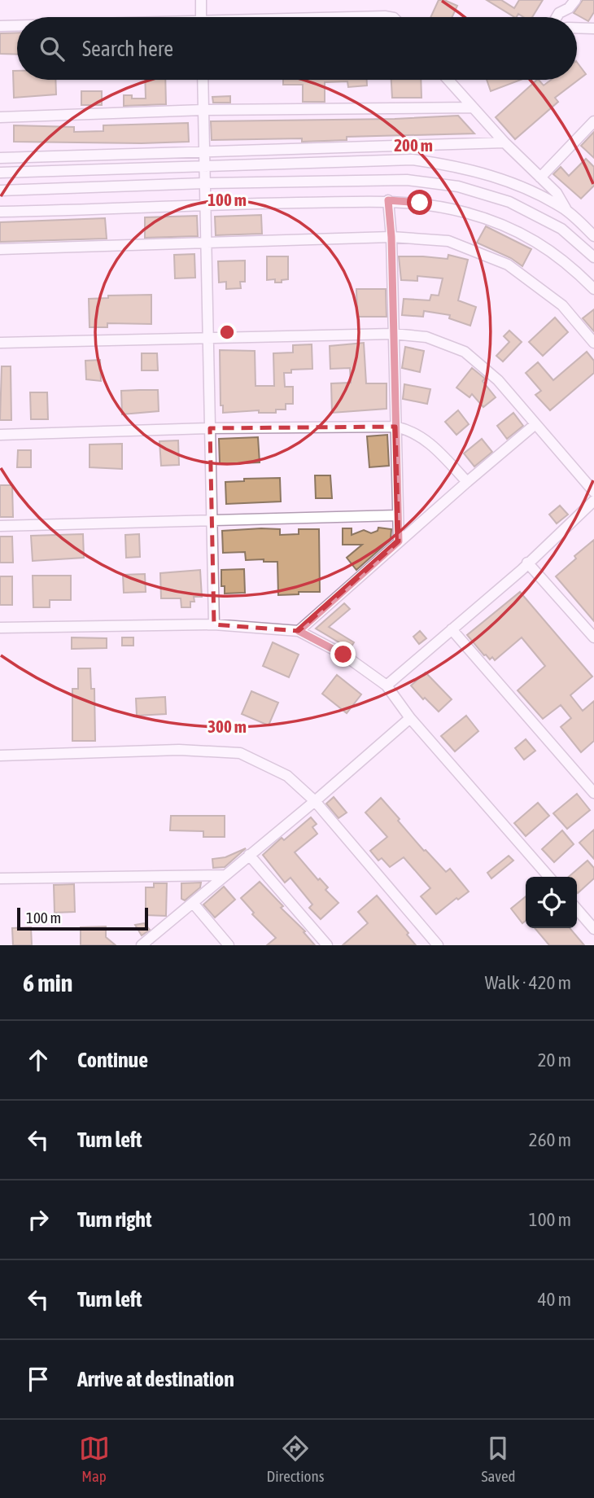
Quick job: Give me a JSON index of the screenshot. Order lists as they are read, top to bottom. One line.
{"scale_bar":"100 m","page":{"search":"Search here","scale":"100 m","heading":["6 min","Walk · 420 m"],"list":[["Continue","20 m"],["Turn left","260 m"],["Turn right","100 m"],["Turn left","40 m"],"Arrive at destination"],"nav":["Map","Directions","Saved"]},"rings":["200 m","100 m","300 m"]}
